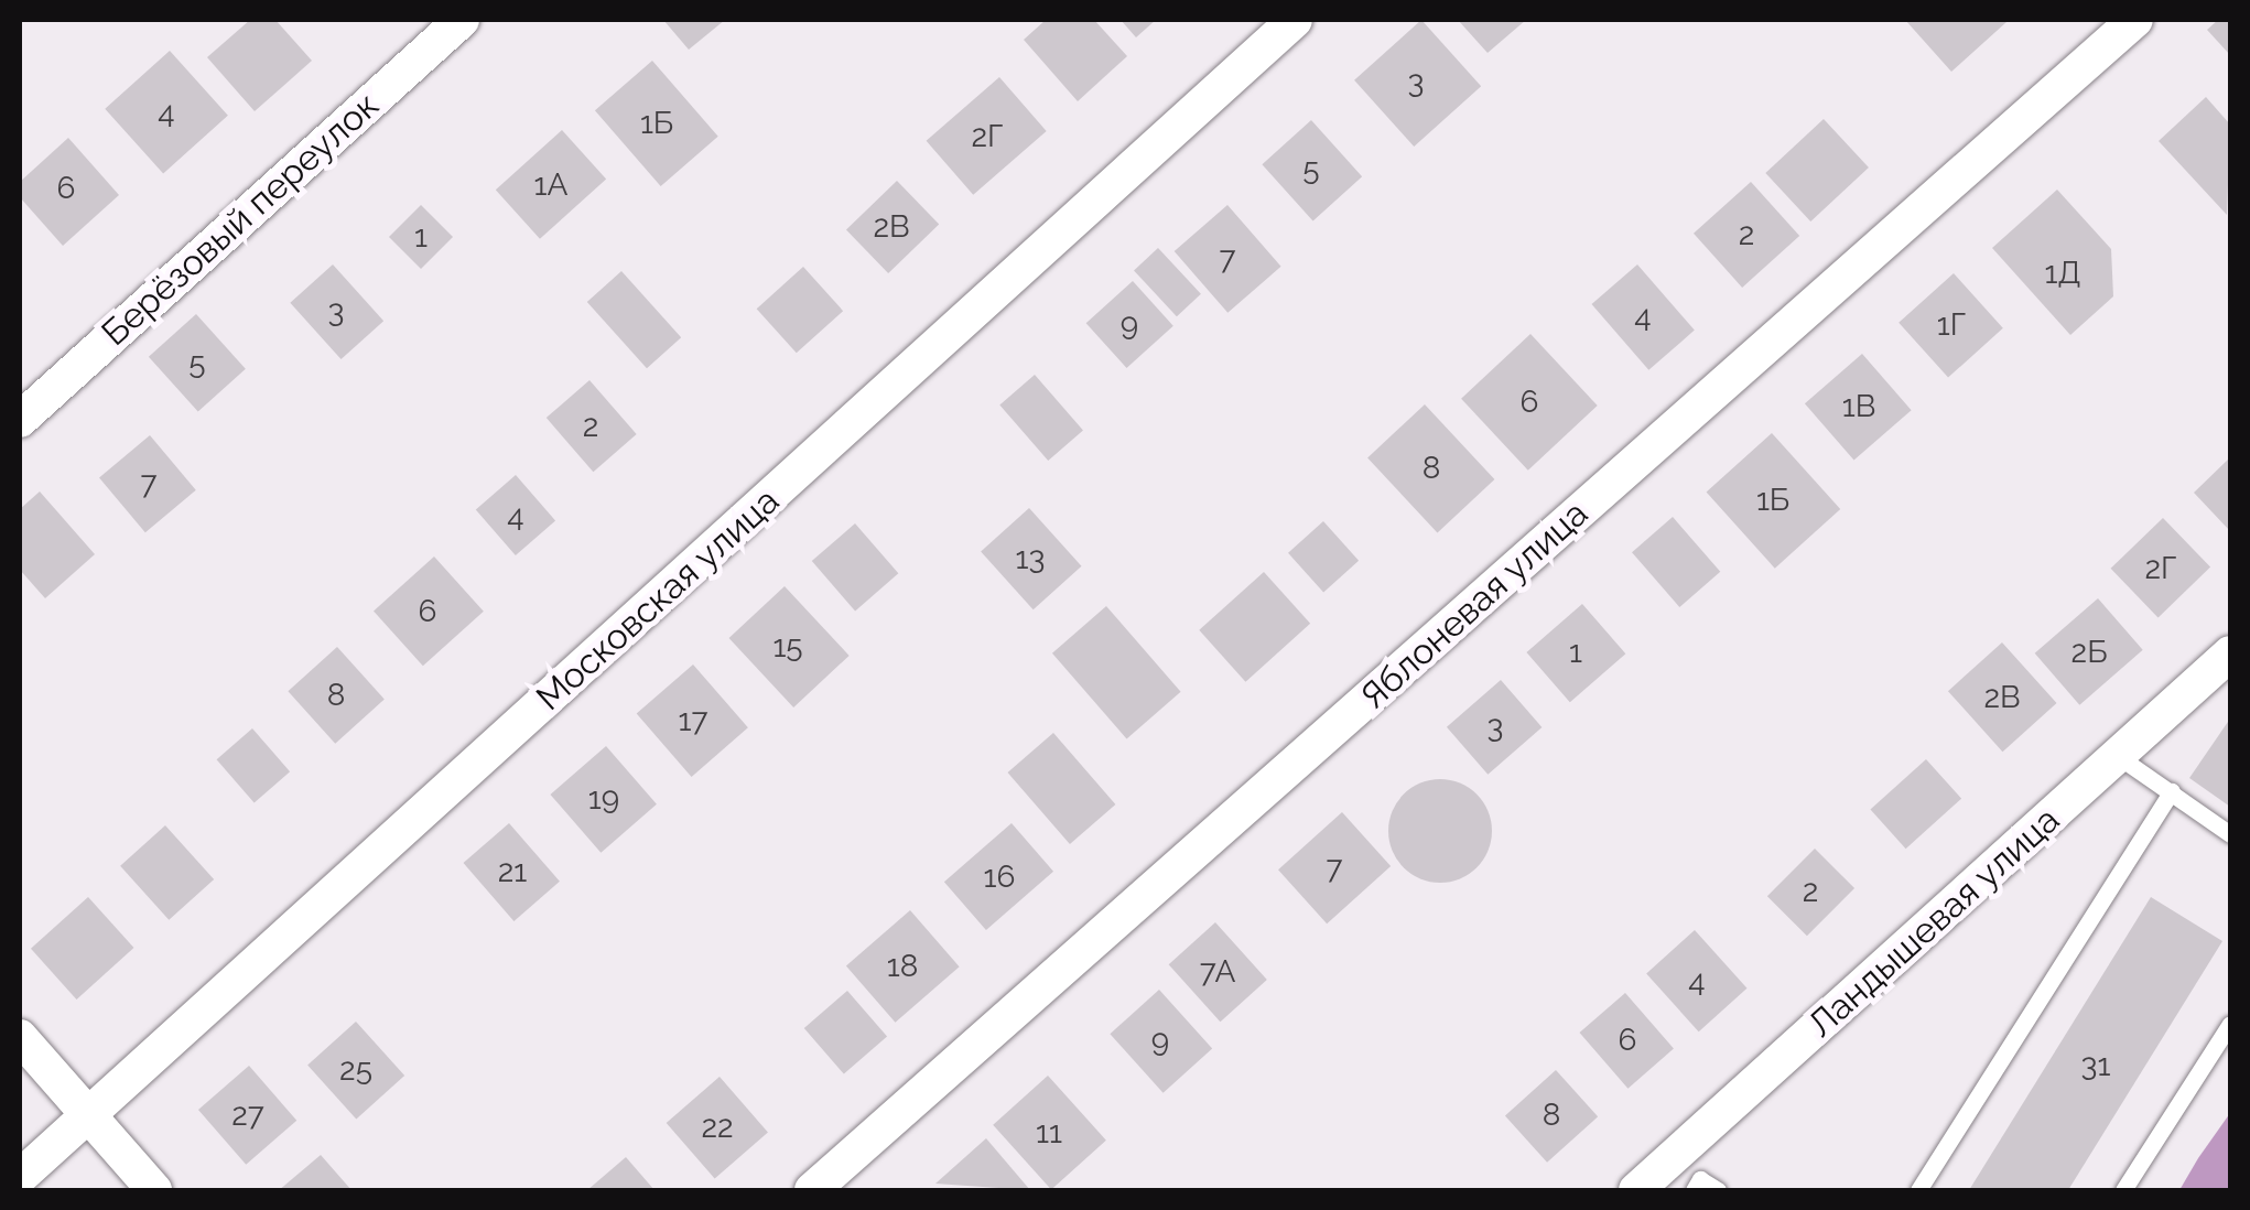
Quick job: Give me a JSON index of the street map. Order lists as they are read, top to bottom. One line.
{"streets":{"street":["Берёзовый переулок","Московская улица","Яблоневая улица","Ландышевая улица"]},"house_numbers":["3","4","1Б","2Г","5","1А","6","2В","2","1","7","1Д","3","4","9","1Г","5","6","1В","2","8","7","1Б","4","13","2Г","6","15","1","2Б","8","2В","17","3","19","7","21","16","2","18","7А","4","6","9","31","25","27","8","22","11"]}
